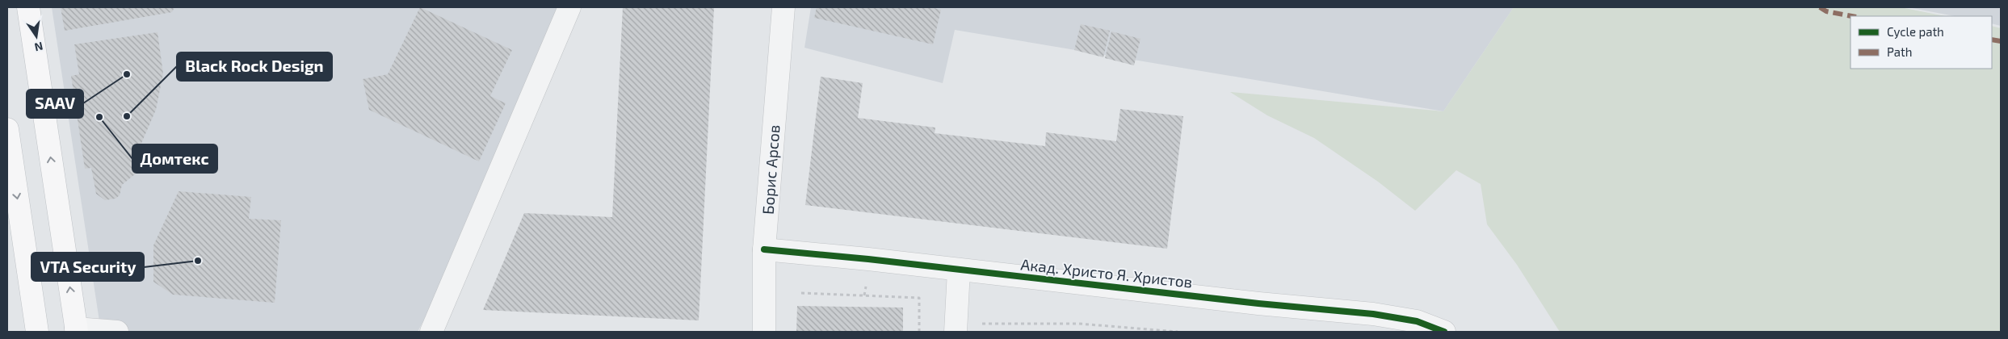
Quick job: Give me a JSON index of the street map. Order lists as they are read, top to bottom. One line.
{"streets":{"street":["Борис Арсов","Акад. Христо Я. Христов"]},"crossings":[["Борис Арсов","Акад. Христо Я. Христов"]],"places":["SAAV","Black Rock Design","Домтекс","VTA Security"],"legend":["Cycle path","Path"],"north":"bottom"}
